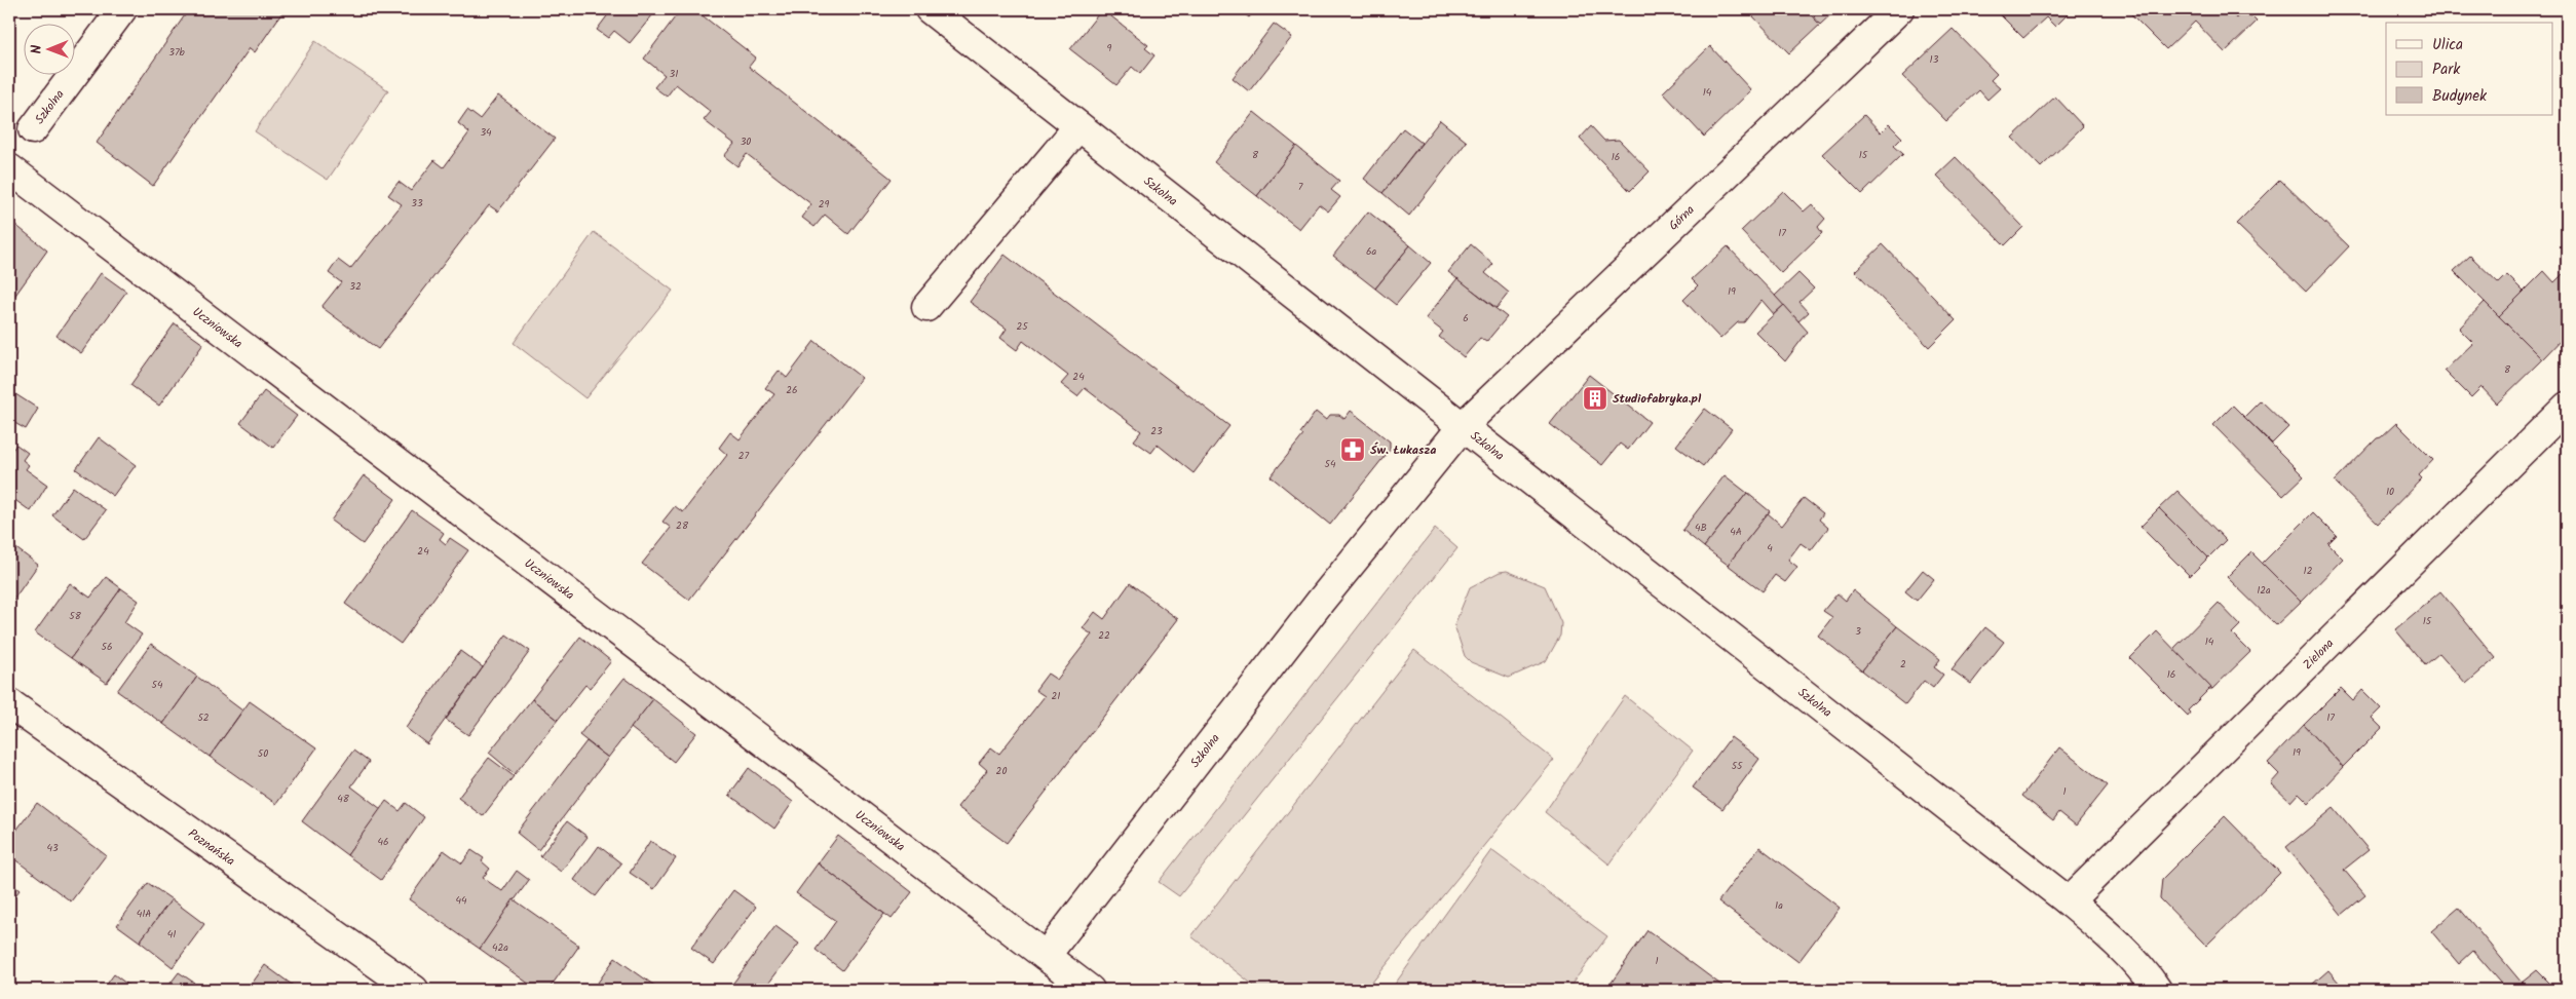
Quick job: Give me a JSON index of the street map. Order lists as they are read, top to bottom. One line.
{"streets":{"street":["Szkolna","Górna","Uczniowska","Zielona","Poznańska"]},"crossings":[["Szkolna","Górna"],["Szkolna","Uczniowska"],["Szkolna","Zielona"]],"places":{"building":["Studiofabryka.pl"],"pharmacy":["Św. Łukasza"]},"house_numbers":["9","37b","13","31","14","34","30","8","15","16","7","33","29","17","6a","32","19","6","25","8","24","26","23","27","54","10","28","4B","4A","4","24","12","12a","58","15","3","22","14","56","2","16","54","21","52","17","19","50","55","20","1","48","46","43","44","1a","41A","41","42a","1"],"legend":["Ulica","Park","Budynek"],"north":"left"}
